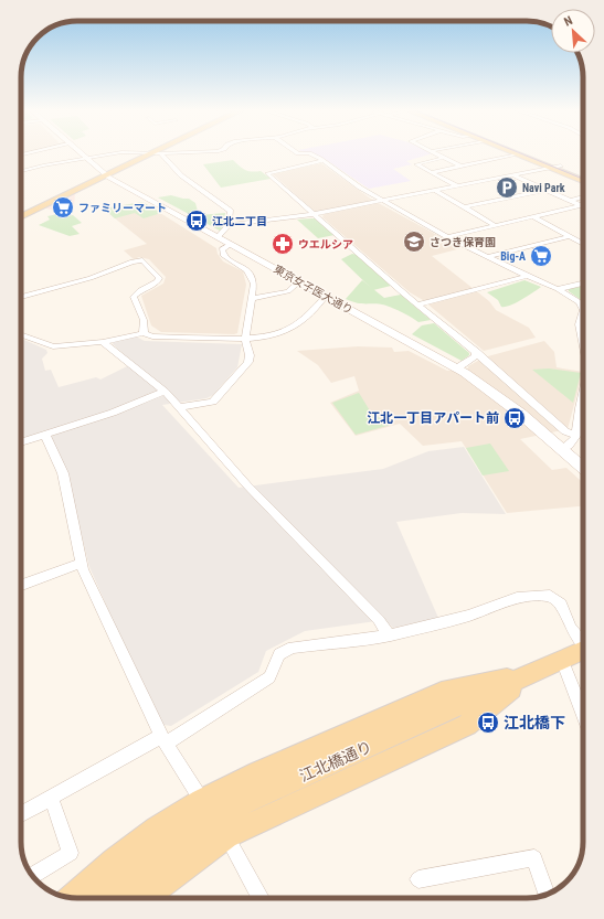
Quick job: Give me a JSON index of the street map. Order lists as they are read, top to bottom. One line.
{"streets":{"main road":["江北橋通り"],"street":["東京女子医大通り"]},"places":{"parking":["Navi Park"],"supermarket":["ファミリーマート","Big-A"],"bus stop":["江北二丁目","江北一丁目アパート前","江北橋下"],"school or university":["さつき保育園"],"pharmacy":["ウエルシア"]},"north":"top left"}
